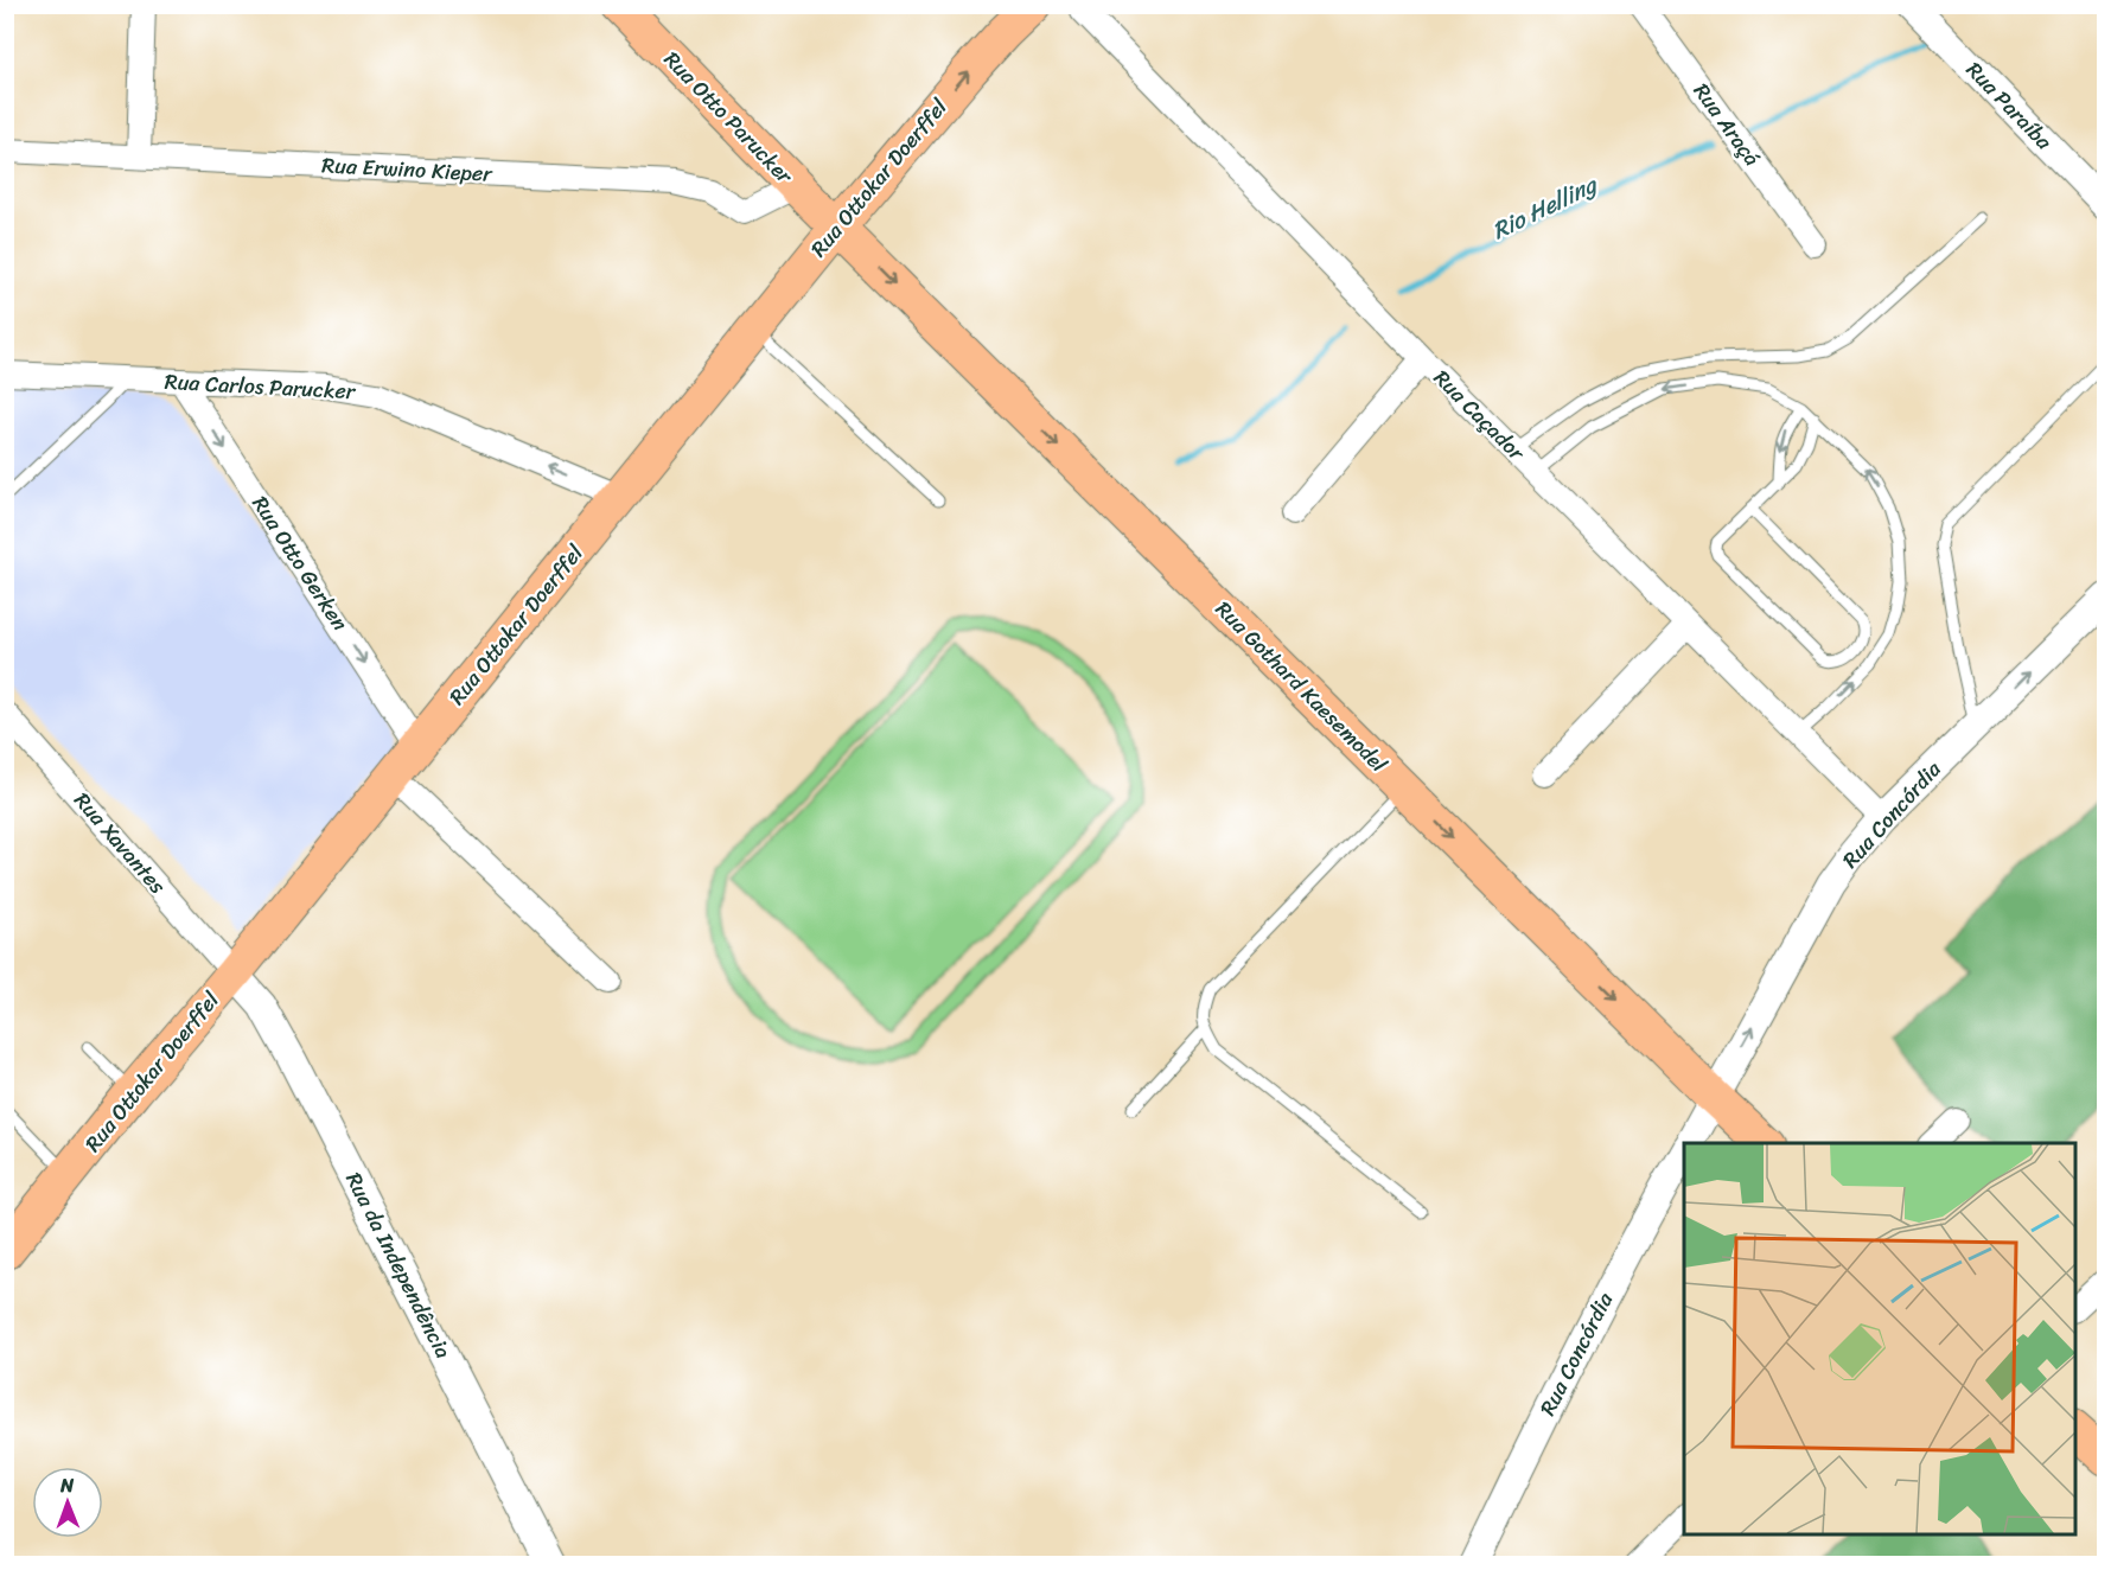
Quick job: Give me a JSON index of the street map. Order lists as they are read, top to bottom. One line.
{"streets":{"main road":["Rua Otto Parucker","Rua Ottokar Doerffel","Rua Gothard Kaesemodel"],"street":["Rua Paraíba","Rua Araçá","Rua Erwino Kieper","Rua Carlos Parucker","Rua Caçador","Rua Otto Gerken","Rua Concórdia","Rua Xavantes","Rua da Independência"]},"crossings":[["Rua Otto Parucker","Rua Erwino Kieper"],["Rua Otto Parucker","Rua Ottokar Doerffel"],["Rua Otto Parucker","Rua Gothard Kaesemodel"],["Rua Ottokar Doerffel","Rua Carlos Parucker"],["Rua Ottokar Doerffel","Rua Otto Gerken"],["Rua Ottokar Doerffel","Rua Gothard Kaesemodel"],["Rua Ottokar Doerffel","Rua Xavantes"],["Rua Ottokar Doerffel","Rua da Independência"],["Rua Carlos Parucker","Rua Otto Gerken"],["Rua Caçador","Rua Concórdia"],["Rua Gothard Kaesemodel","Rua Concórdia"],["Rua Xavantes","Rua da Independência"]],"one_way":["Rua Carlos Parucker","Rua Otto Gerken","Rua Gothard Kaesemodel","Rua Concórdia"],"water":["Rio Helling"],"north":"top"}
